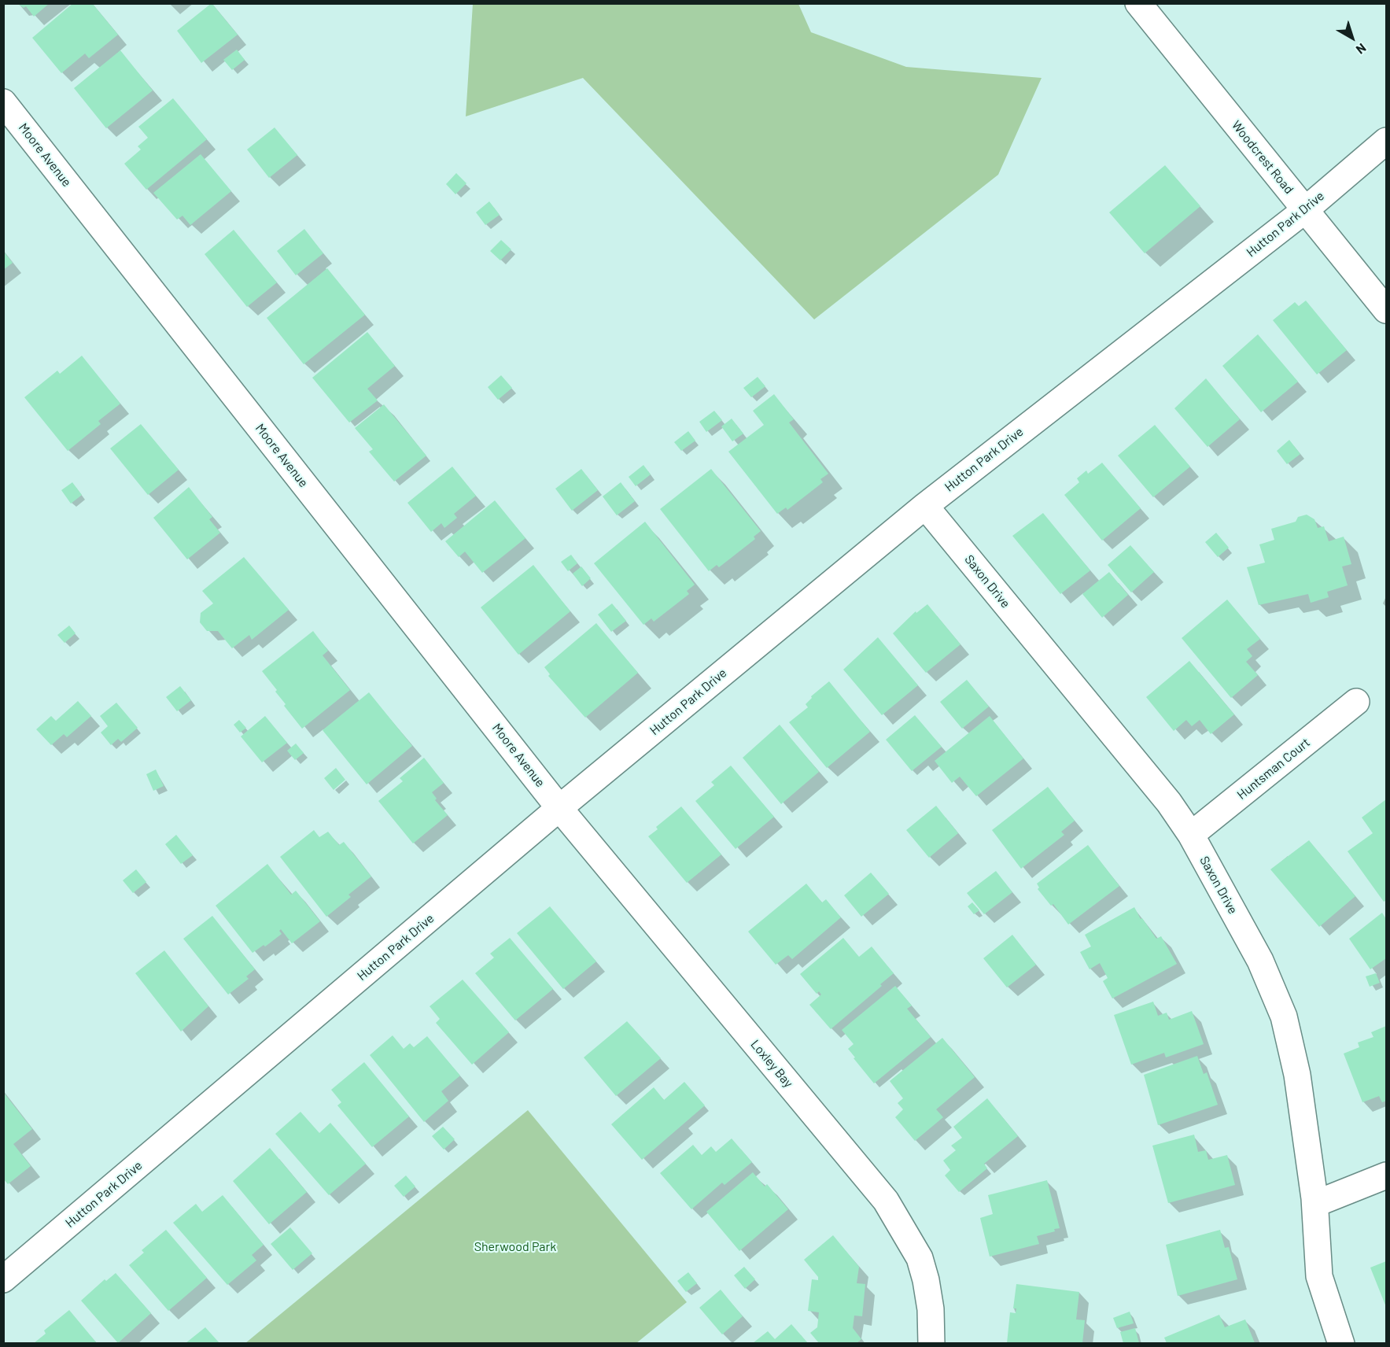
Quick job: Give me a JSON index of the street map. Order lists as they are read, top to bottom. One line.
{"streets":{"street":["Moore Avenue","Woodcrest Road","Hutton Park Drive","Saxon Drive","Huntsman Court","Loxley Bay"]},"crossings":[["Moore Avenue","Hutton Park Drive"],["Moore Avenue","Loxley Bay"],["Woodcrest Road","Hutton Park Drive"],["Hutton Park Drive","Saxon Drive"],["Hutton Park Drive","Loxley Bay"],["Saxon Drive","Huntsman Court"]],"parks":["Sherwood Park"],"north":"bottom right"}
